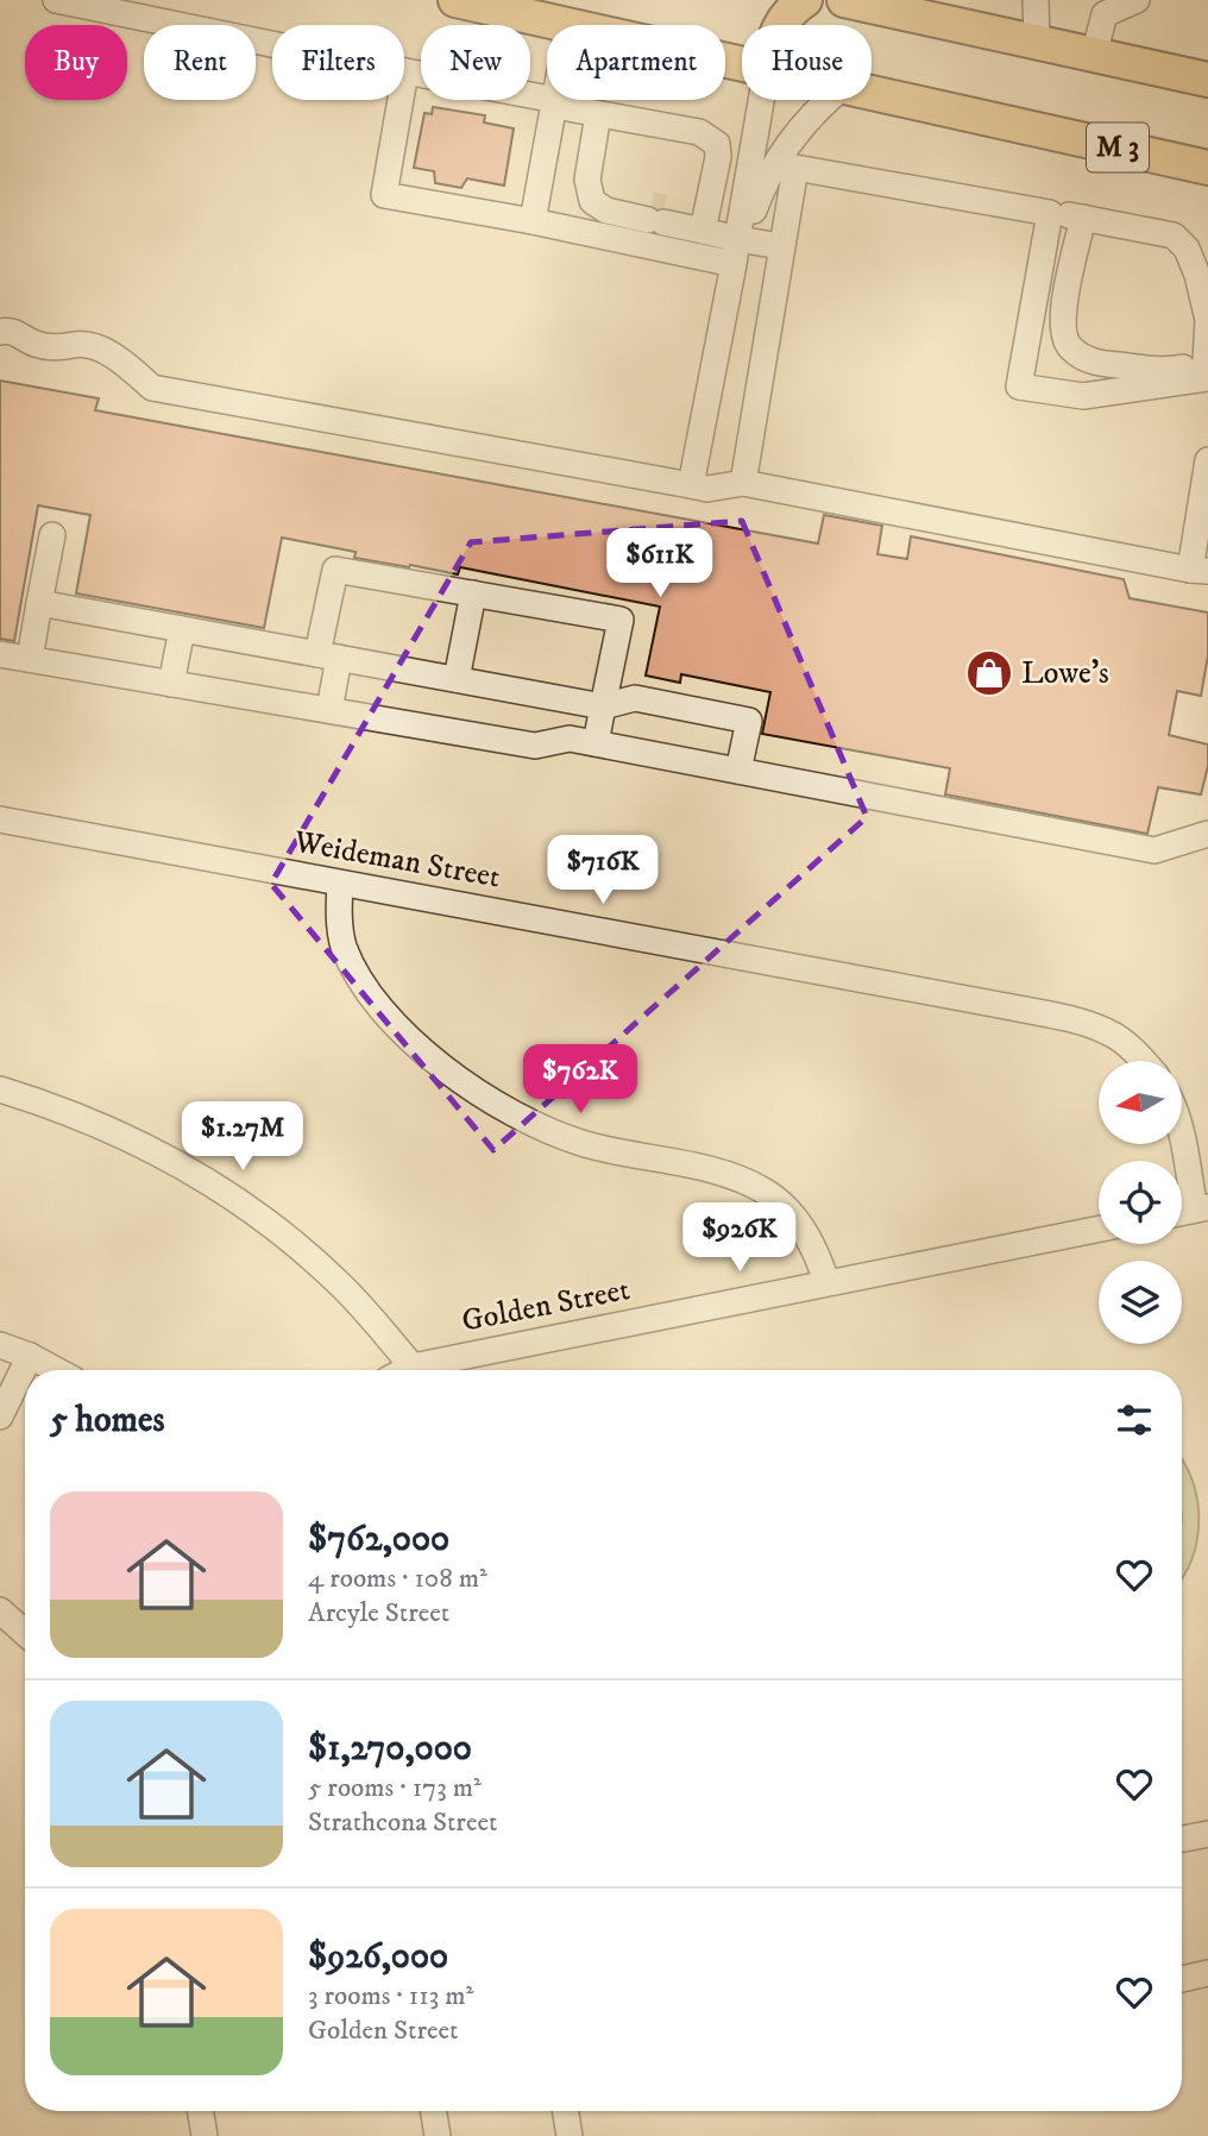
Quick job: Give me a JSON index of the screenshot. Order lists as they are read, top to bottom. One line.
{"streets":{"main road":["M 3"],"street":["Weideman Street","Golden Street"]},"places":{"shop":["Lowe's"]},"north":"left","page":{"chip":["Buy","Rent","Filters","New","Apartment","House"],"price":["$611K","$716K","$762K","$1.27M","$926K"],"heading":"5 homes","list":[{"name":"$762,000","note":"4 rooms · 108 m² · Arcyle Street"},{"name":"$1,270,000","note":"5 rooms · 173 m² · Strathcona Street"},{"name":"$926,000","note":"3 rooms · 113 m² · Golden Street"}]}}
